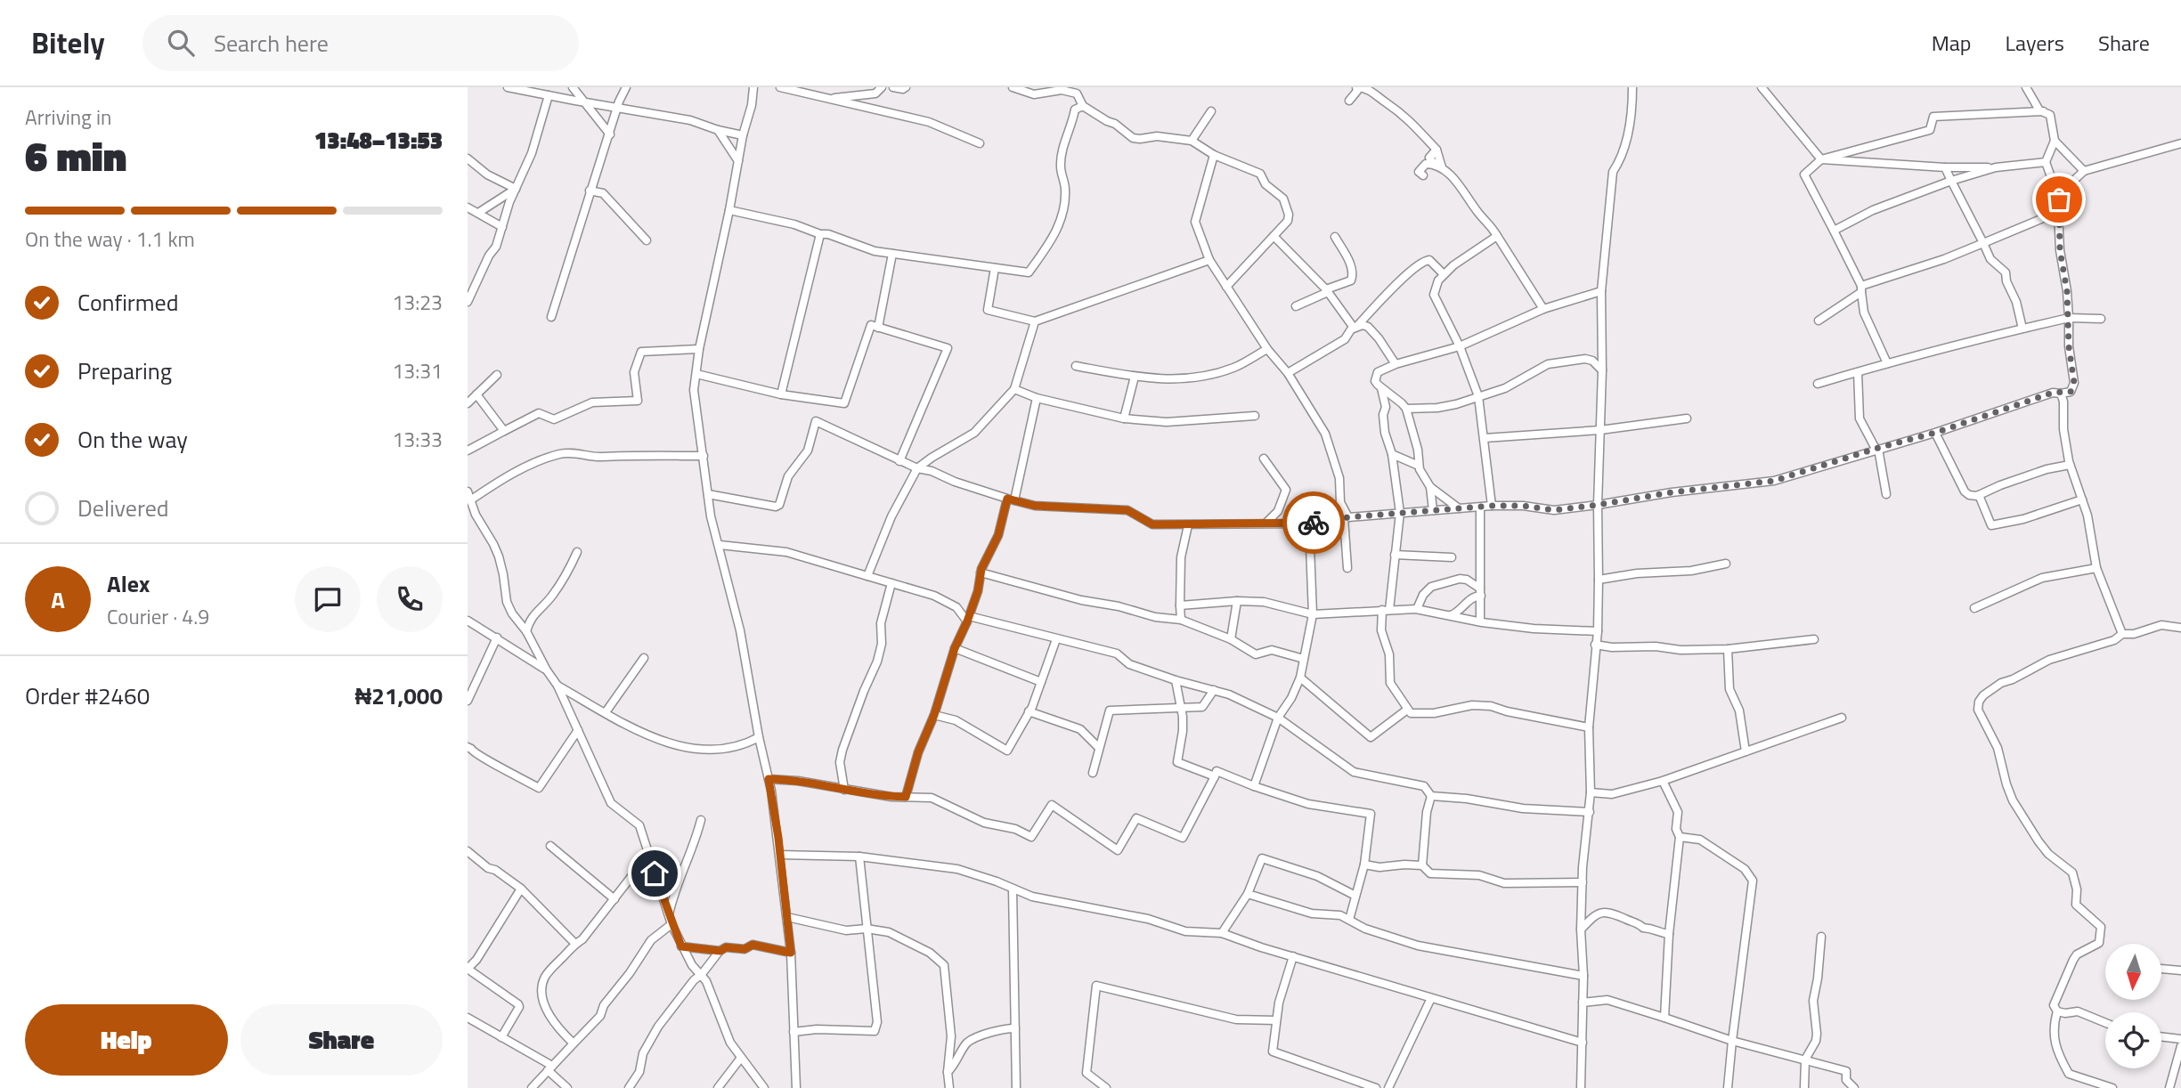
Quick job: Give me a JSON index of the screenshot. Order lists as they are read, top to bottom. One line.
{"north":"bottom","page":{"header":"Bitely","search":"Search here","nav":["Map","Layers","Share"],"heading":["6 min","Arriving in","13:48–13:53"],"panel":["Alex","Courier · 4.9","Order #2460","₦21,000"],"bar":"On the way · 1.1 km","list":[["Confirmed","13:23"],["Preparing","13:31"],["On the way","13:33"],"Delivered"],"round":"A","buttons":["Help","Share"]}}
